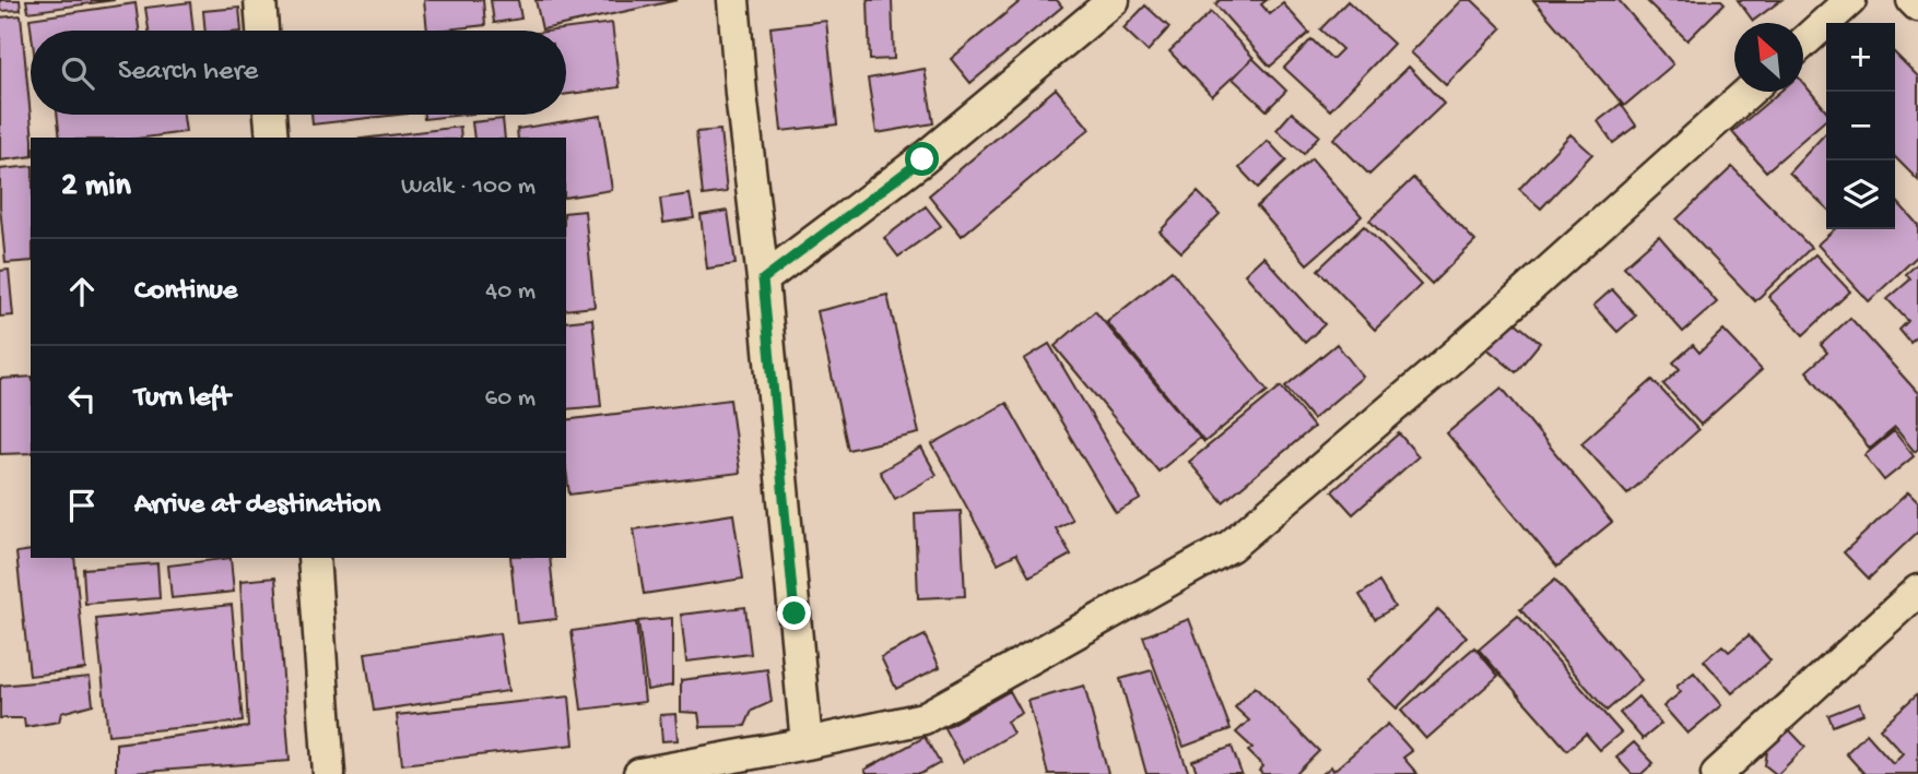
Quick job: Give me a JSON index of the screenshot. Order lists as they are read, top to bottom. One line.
{"north":"top left","page":{"map_buttons":["+","−"],"search":"Search here","heading":["2 min","Walk · 100 m"],"list":[["Continue","40 m"],["Turn left","60 m"],"Arrive at destination"]}}
